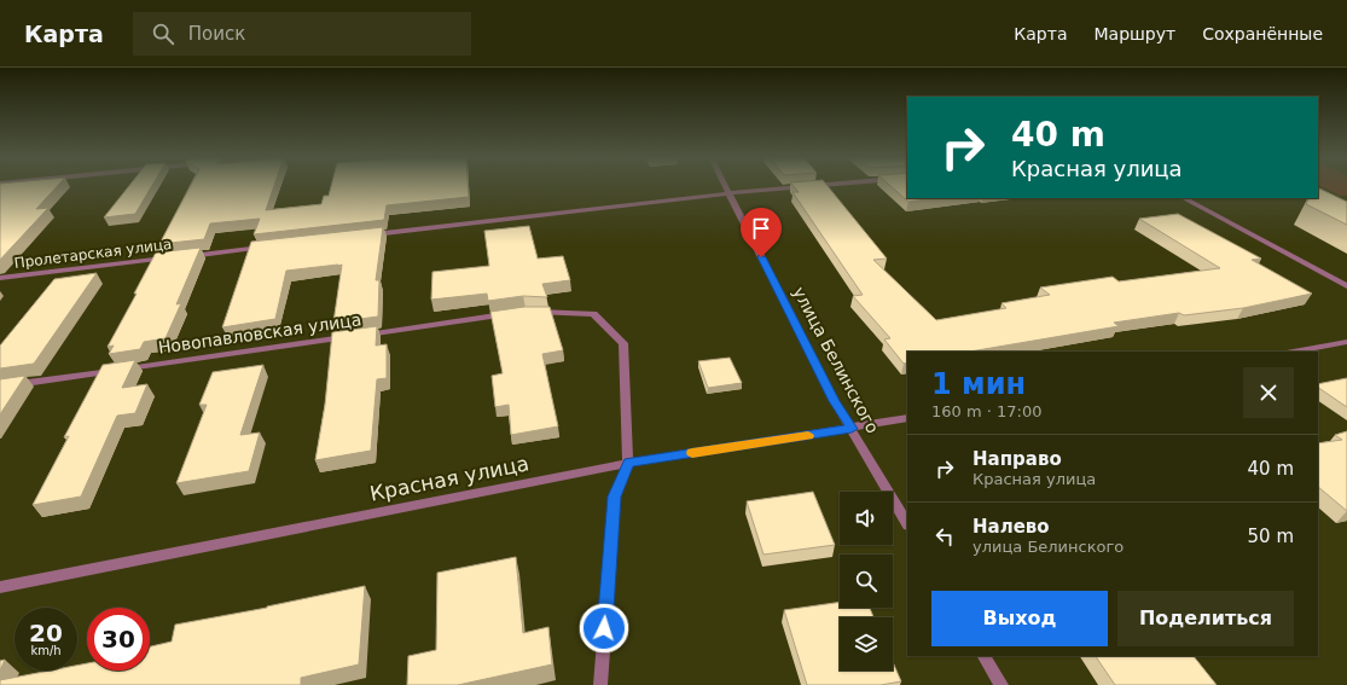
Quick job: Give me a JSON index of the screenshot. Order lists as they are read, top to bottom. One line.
{"streets":{"street":["Пролетарская улица","Новопавловская улица","улица Белинского","Красная улица"]},"crossings":[["Новопавловская улица","Красная улица"],["улица Белинского","Красная улица"]],"page":{"header":"Карта","search":"Поиск","nav":["Карта","Маршрут","Сохранённые"],"turn":["40 m","Красная улица"],"heading":["1 мин","160 m · 17:00"],"list":[{"name":"Направо","note":"Красная улица","value":"40 m"},{"name":"Налево","note":"улица Белинского","value":"50 m"}],"buttons":["Выход","Поделиться"],"speed":"20 km/h","limit":"30"}}
